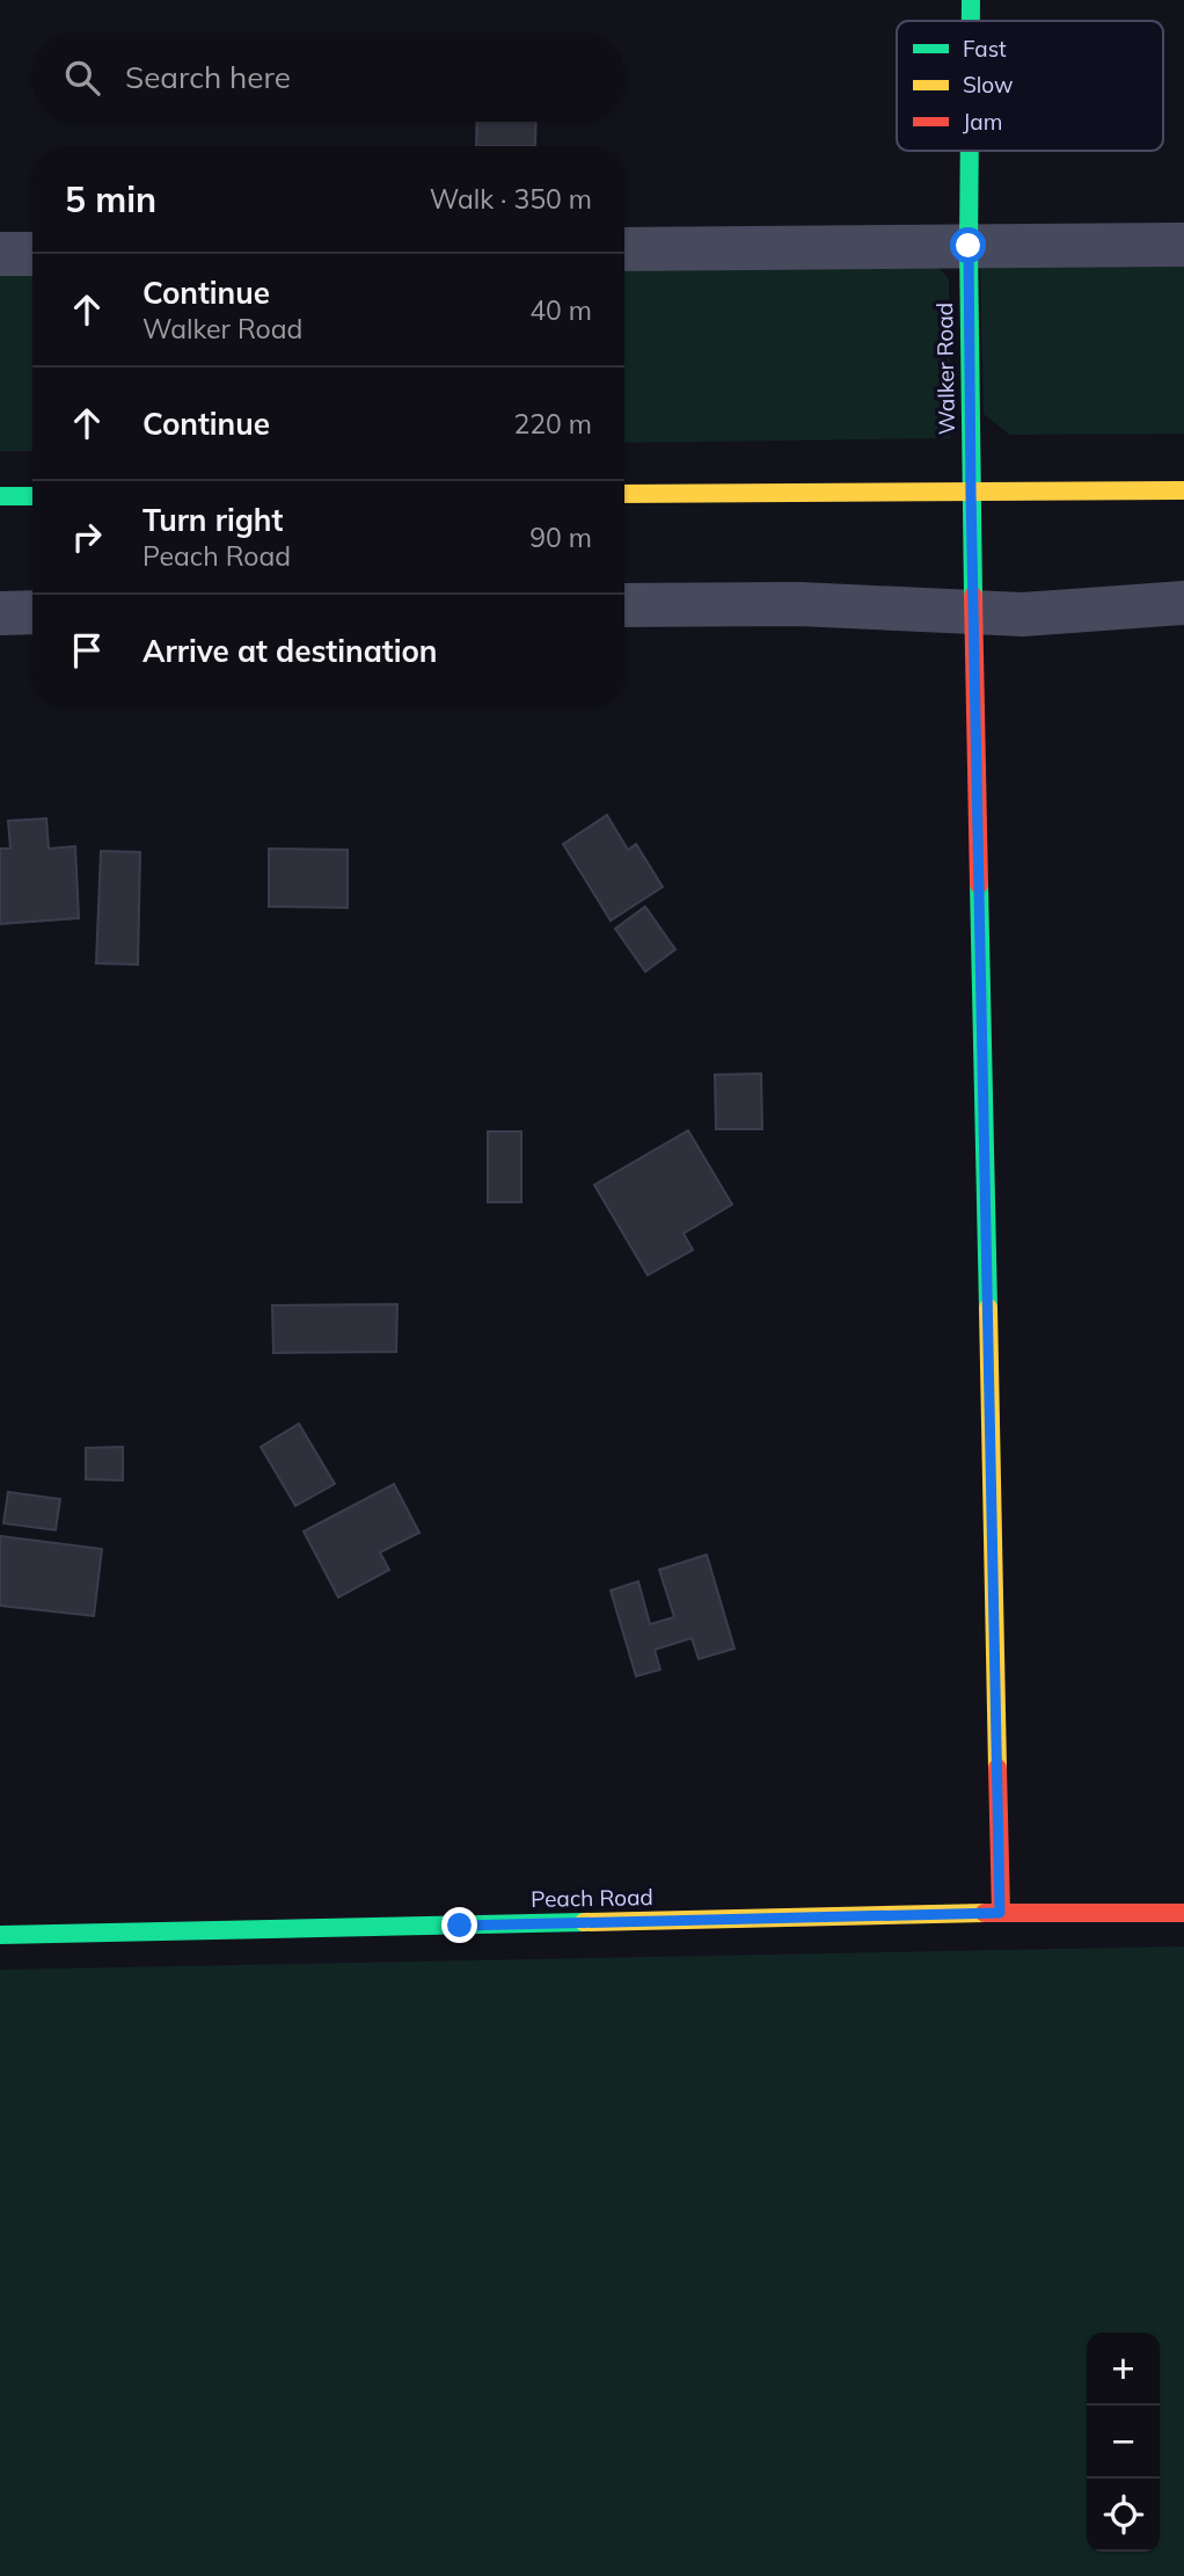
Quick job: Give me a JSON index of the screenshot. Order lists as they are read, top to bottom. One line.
{"streets":{"main road":["Walker Road","Peach Road"]},"crossings":[["Walker Road","Peach Road"]],"legend":["Fast","Slow","Jam"],"page":{"search":"Search here","heading":["5 min","Walk · 350 m"],"list":[["Continue","Walker Road","40 m"],["Continue","220 m"],["Turn right","Peach Road","90 m"],"Arrive at destination"],"map_buttons":["+","−"]}}
